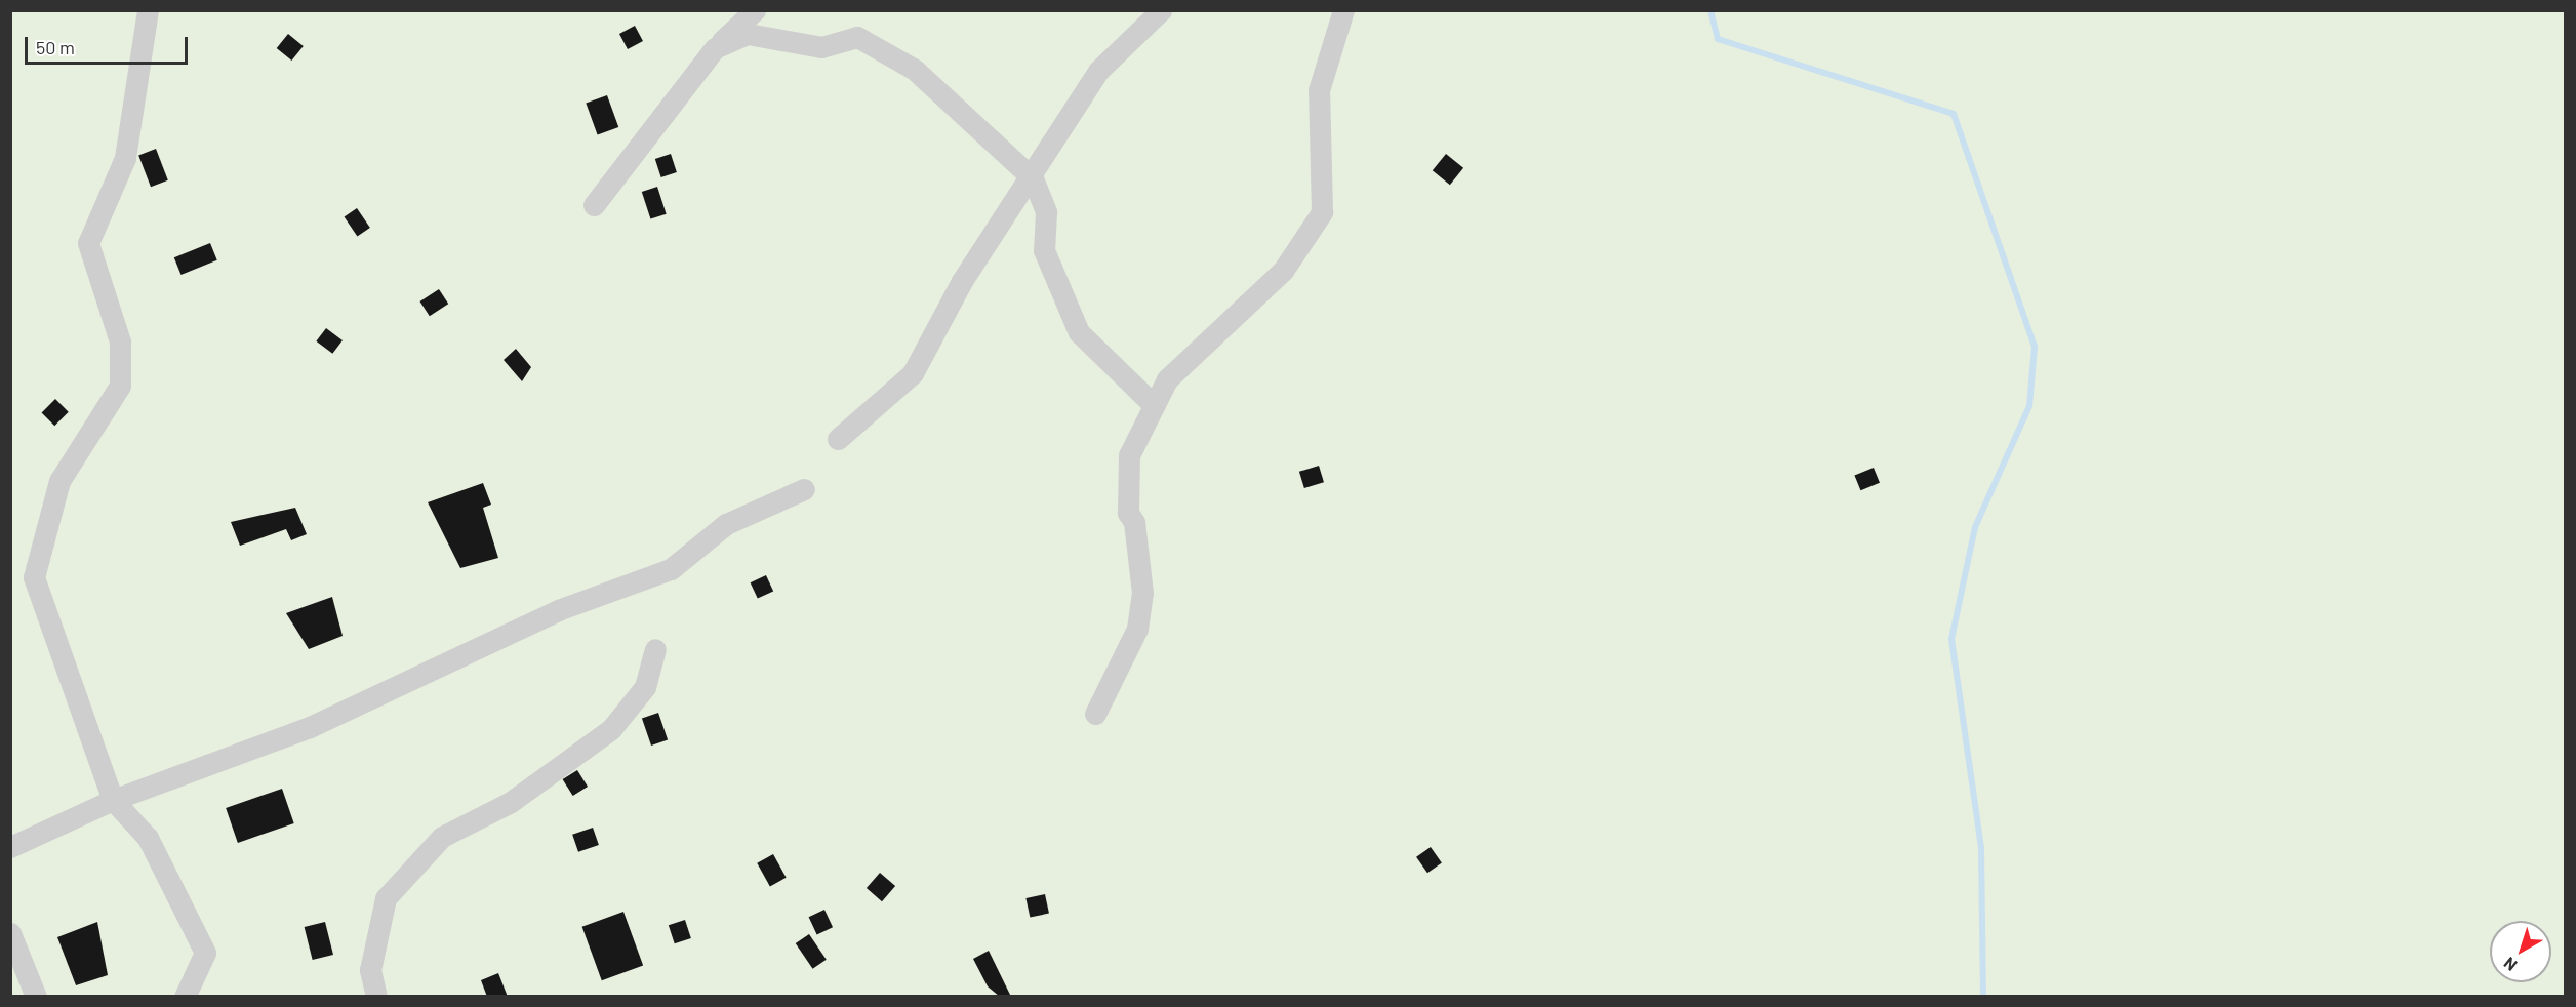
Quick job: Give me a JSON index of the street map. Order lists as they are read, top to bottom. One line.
{"scale_bar":"50 m","north":"bottom left"}
